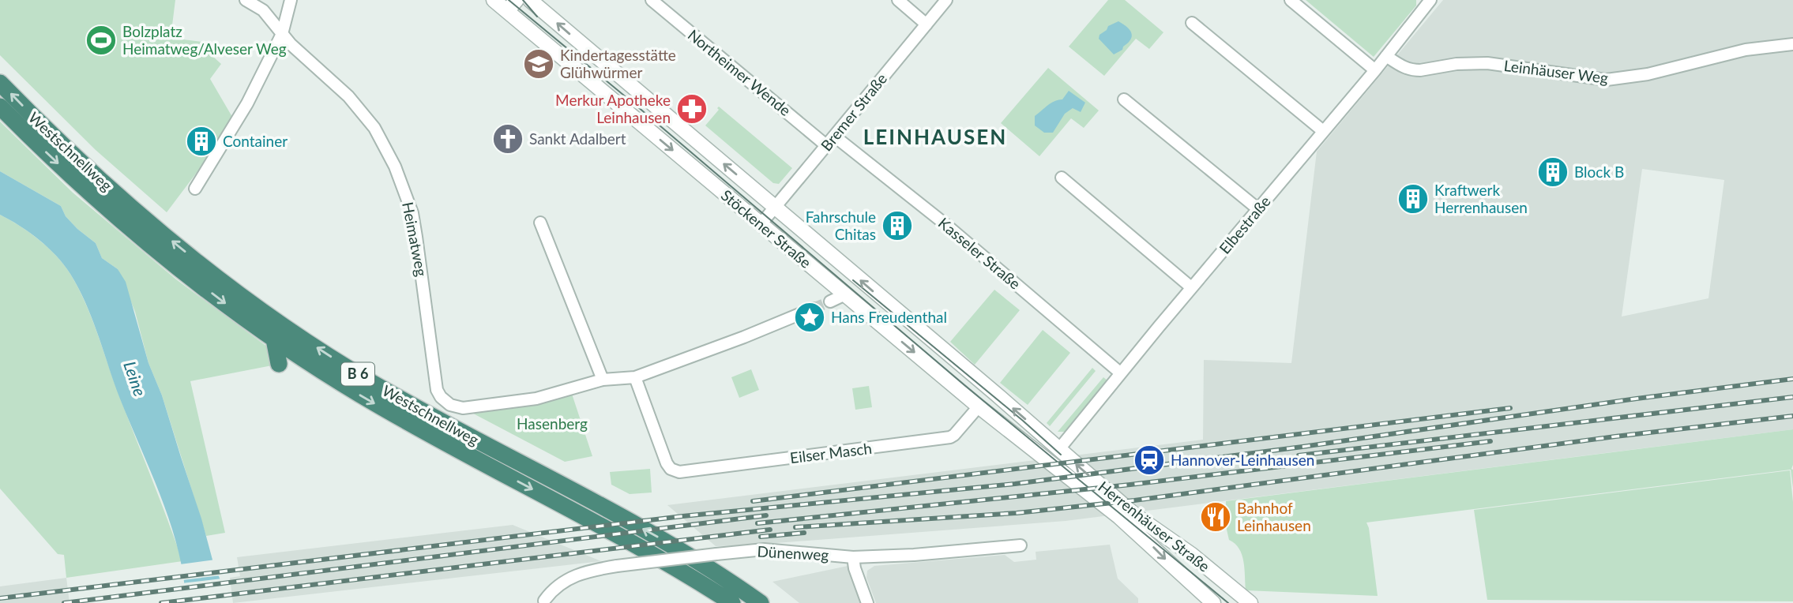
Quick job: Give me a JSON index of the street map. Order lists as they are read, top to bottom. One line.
{"streets":{"highway":["Westschnellweg","B 6"],"street":["Leinhäuser Weg","Northeimer Wende","Bremer Straße","Elbestraße","Stöckener Straße","Heimatweg","Kasseler Straße","Eilser Masch","Herrenhäuser Straße","Dünenweg"]},"crossings":[["Leinhäuser Weg","Elbestraße"],["Northeimer Wende","Bremer Straße"],["Bremer Straße","Stöckener Straße"],["Bremer Straße","Kasseler Straße"],["Elbestraße","Stöckener Straße"],["Elbestraße","Kasseler Straße"],["Elbestraße","Herrenhäuser Straße"],["Stöckener Straße","Eilser Masch"],["Stöckener Straße","Herrenhäuser Straße"]],"districts":["LEINHAUSEN"],"water":["Leine"],"parks":["Hasenberg"],"places":{"sports":["Bolzplatz Heimatweg/Alveser Weg"],"school or university":["Kindertagesstätte Glühwürmer"],"pharmacy":["Merkur Apotheke Leinhausen"],"church":["Sankt Adalbert"],"building":["Container","Block B","Kraftwerk Herrenhausen","Fahrschule Chitas"],"place":["Hans Freudenthal"],"station":["Hannover-Leinhausen"],"restaurant":["Bahnhof Leinhausen"]}}
